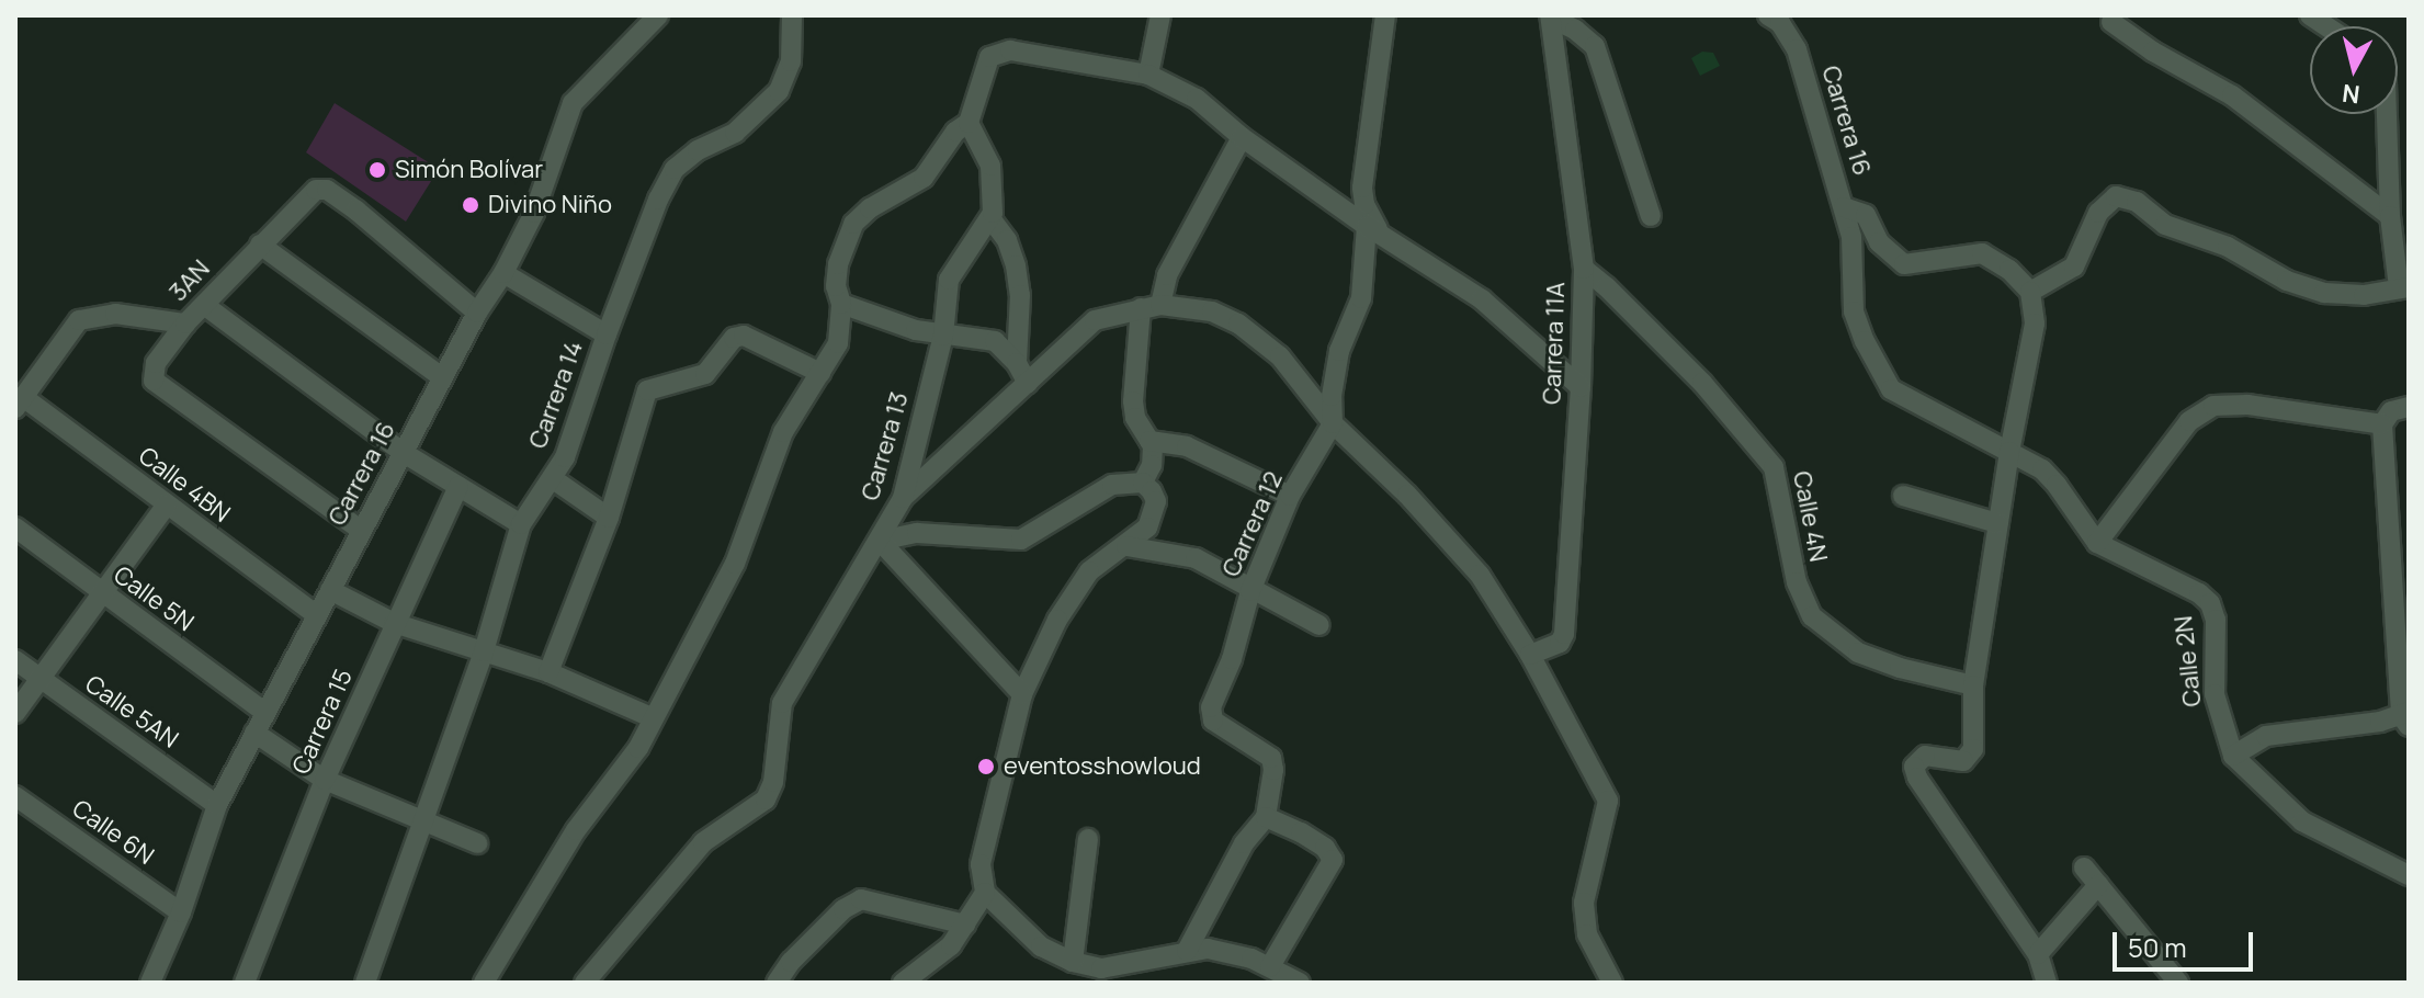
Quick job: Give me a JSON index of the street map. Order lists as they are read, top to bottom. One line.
{"streets":{"street":["Carrera 16","3AN","Carrera 11A","Carrera 14","Carrera 13","Calle 4BN","Calle 4N","Carrera 12","Calle 5N","Calle 2N","Calle 5AN","Carrera 15","Calle 6N"]},"crossings":[["Carrera 16","3AN"],["Carrera 16","Calle 4BN"],["Carrera 16","Calle 5N"],["Carrera 16","Calle 2N"],["Carrera 16","Calle 5AN"],["Carrera 16","Calle 6N"],["Carrera 11A","Calle 4N"]],"places":["Simón Bolívar","Divino Niño","eventosshowloud"],"scale_bar":"50 m","north":"bottom"}
